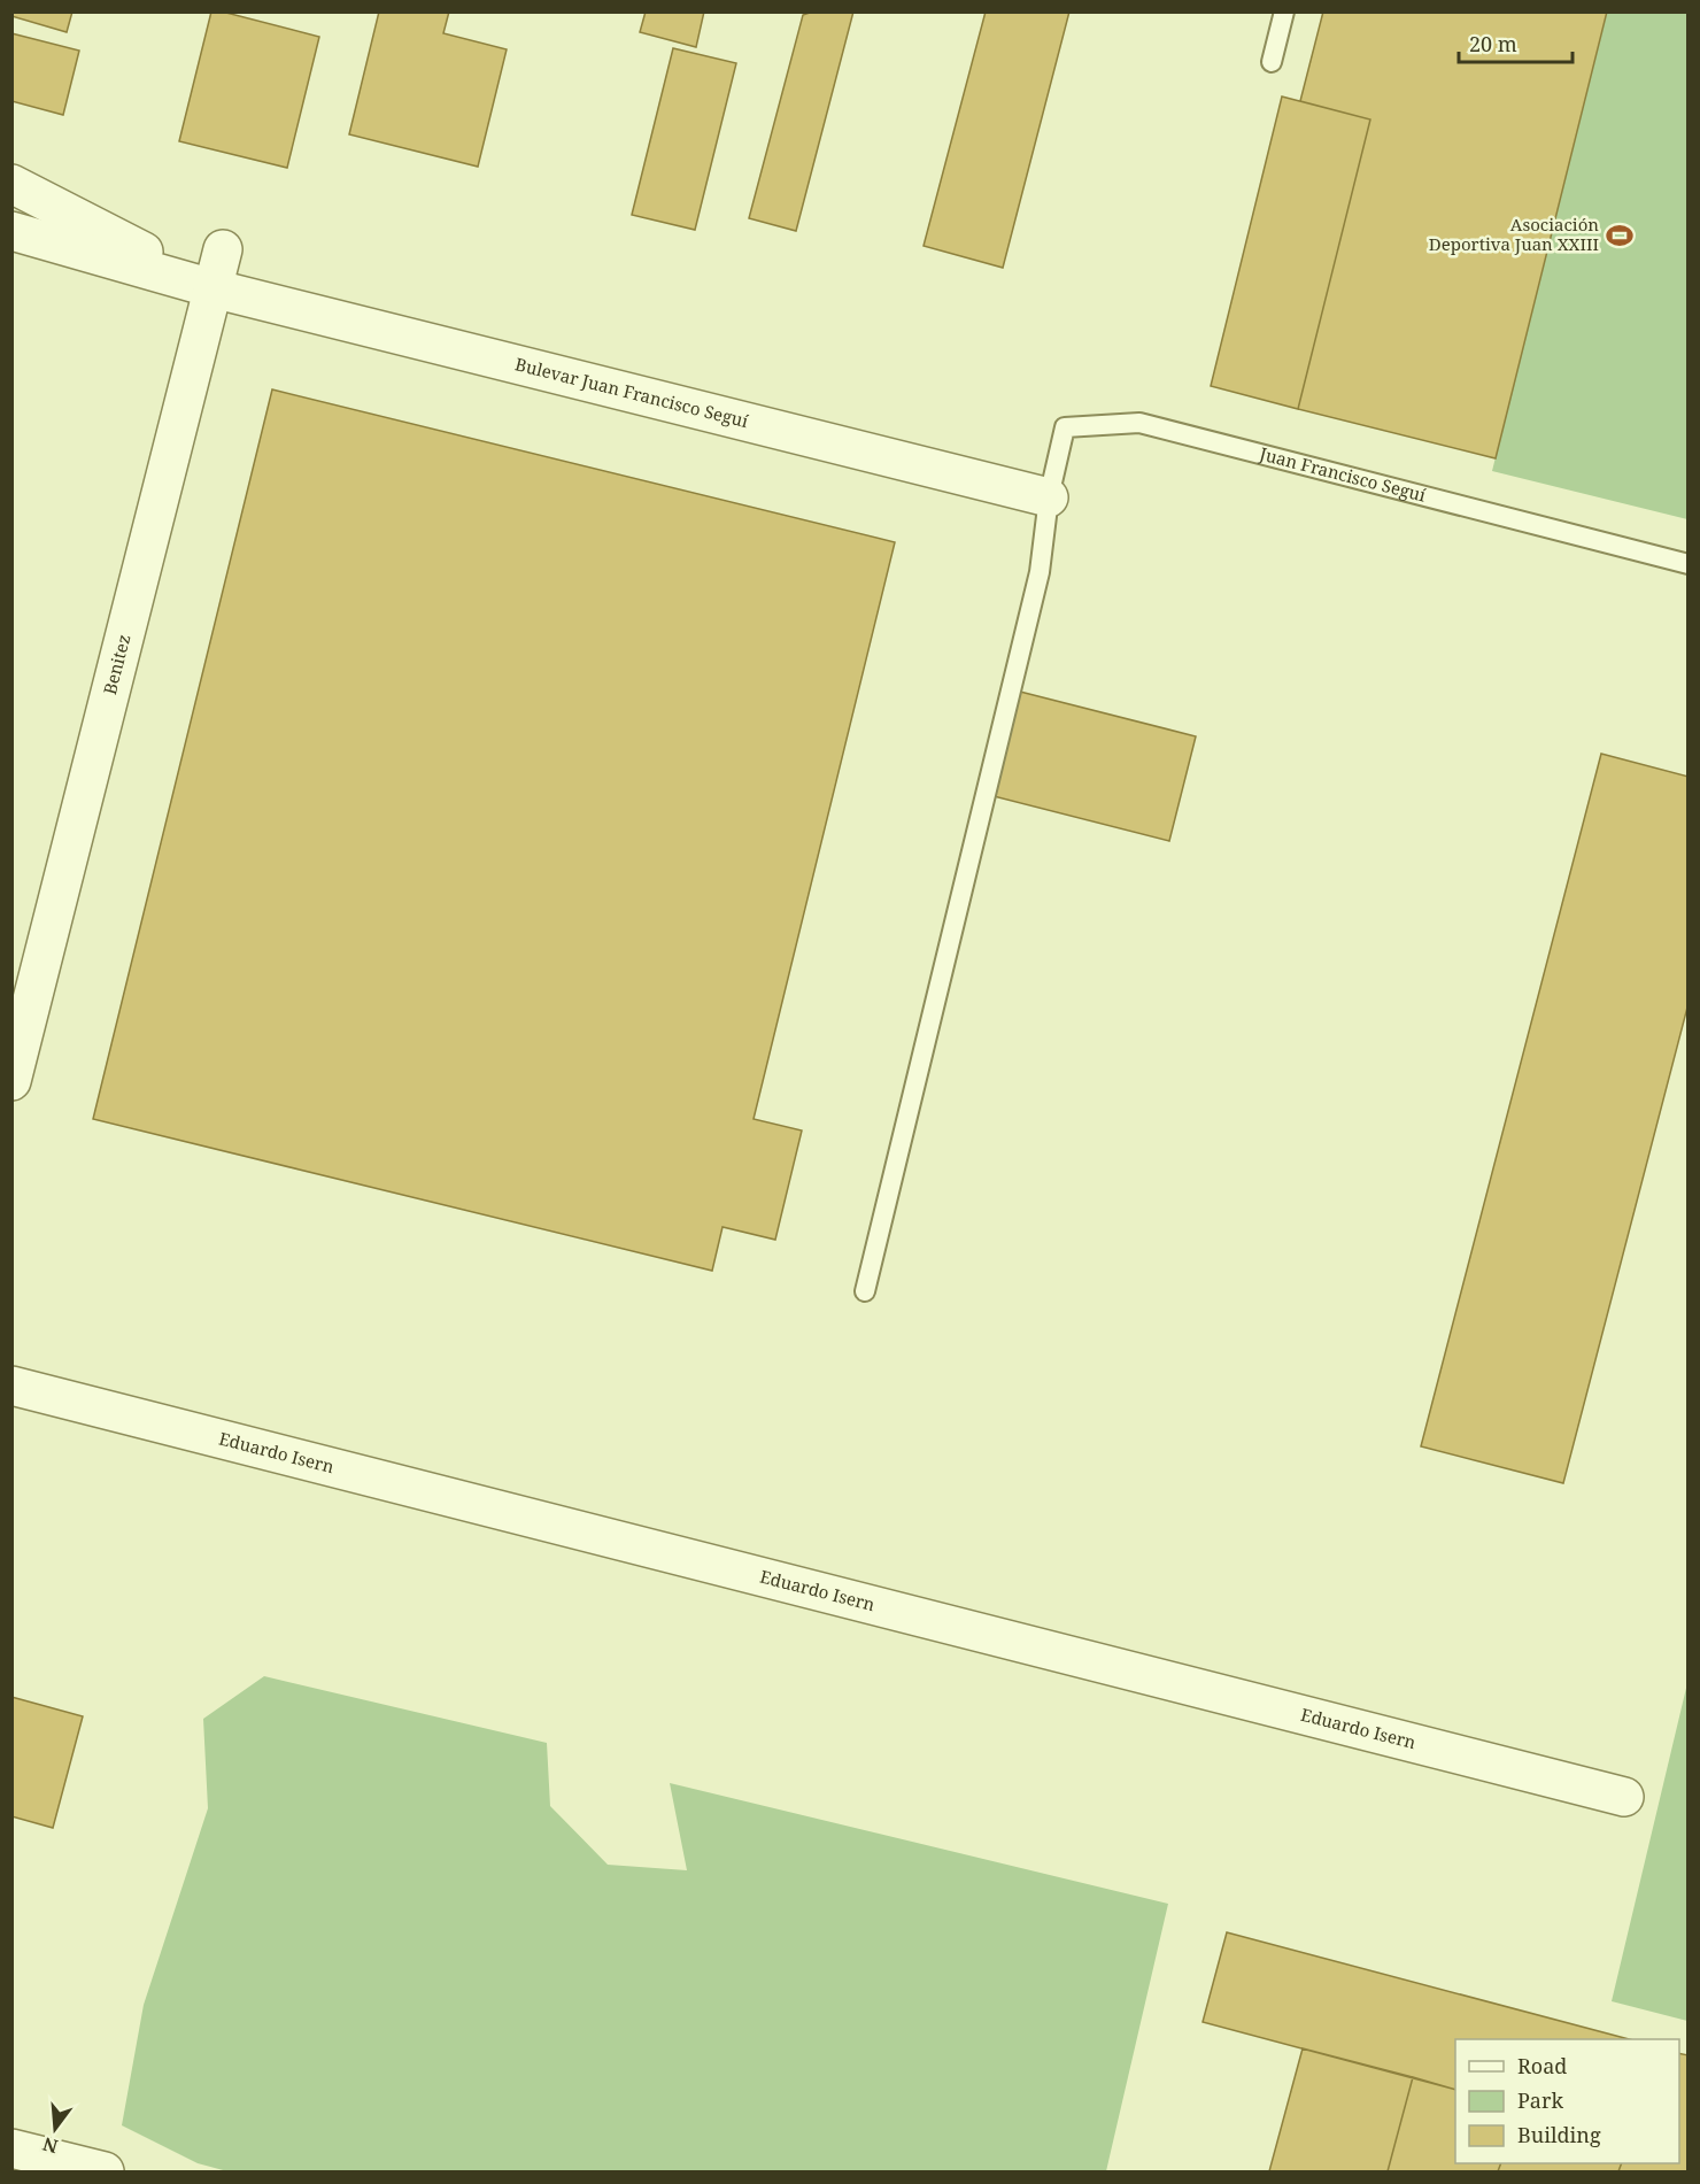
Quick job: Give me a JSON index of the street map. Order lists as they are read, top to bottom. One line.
{"streets":{"street":["Bulevar Juan Francisco Seguí","Benitez","Eduardo Isern"],"lane":["Juan Francisco Seguí"]},"crossings":[["Bulevar Juan Francisco Seguí","Juan Francisco Seguí"],["Bulevar Juan Francisco Seguí","Benitez"]],"places":{"sports":["Asociación Deportiva Juan XXIII"]},"legend":["Road","Park","Building"],"scale_bar":"20 m","north":"bottom"}
